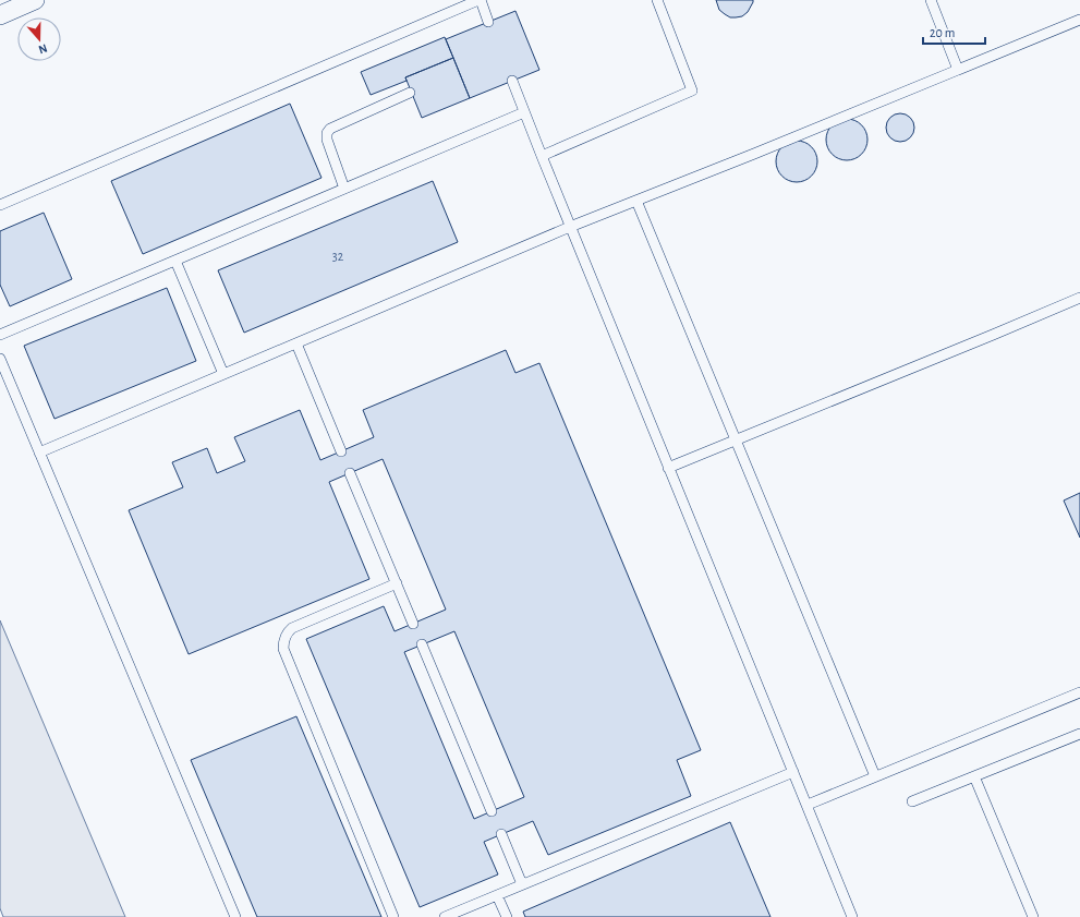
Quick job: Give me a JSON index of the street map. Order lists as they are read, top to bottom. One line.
{"house_numbers":["32"],"scale_bar":"20 m","north":"bottom"}
